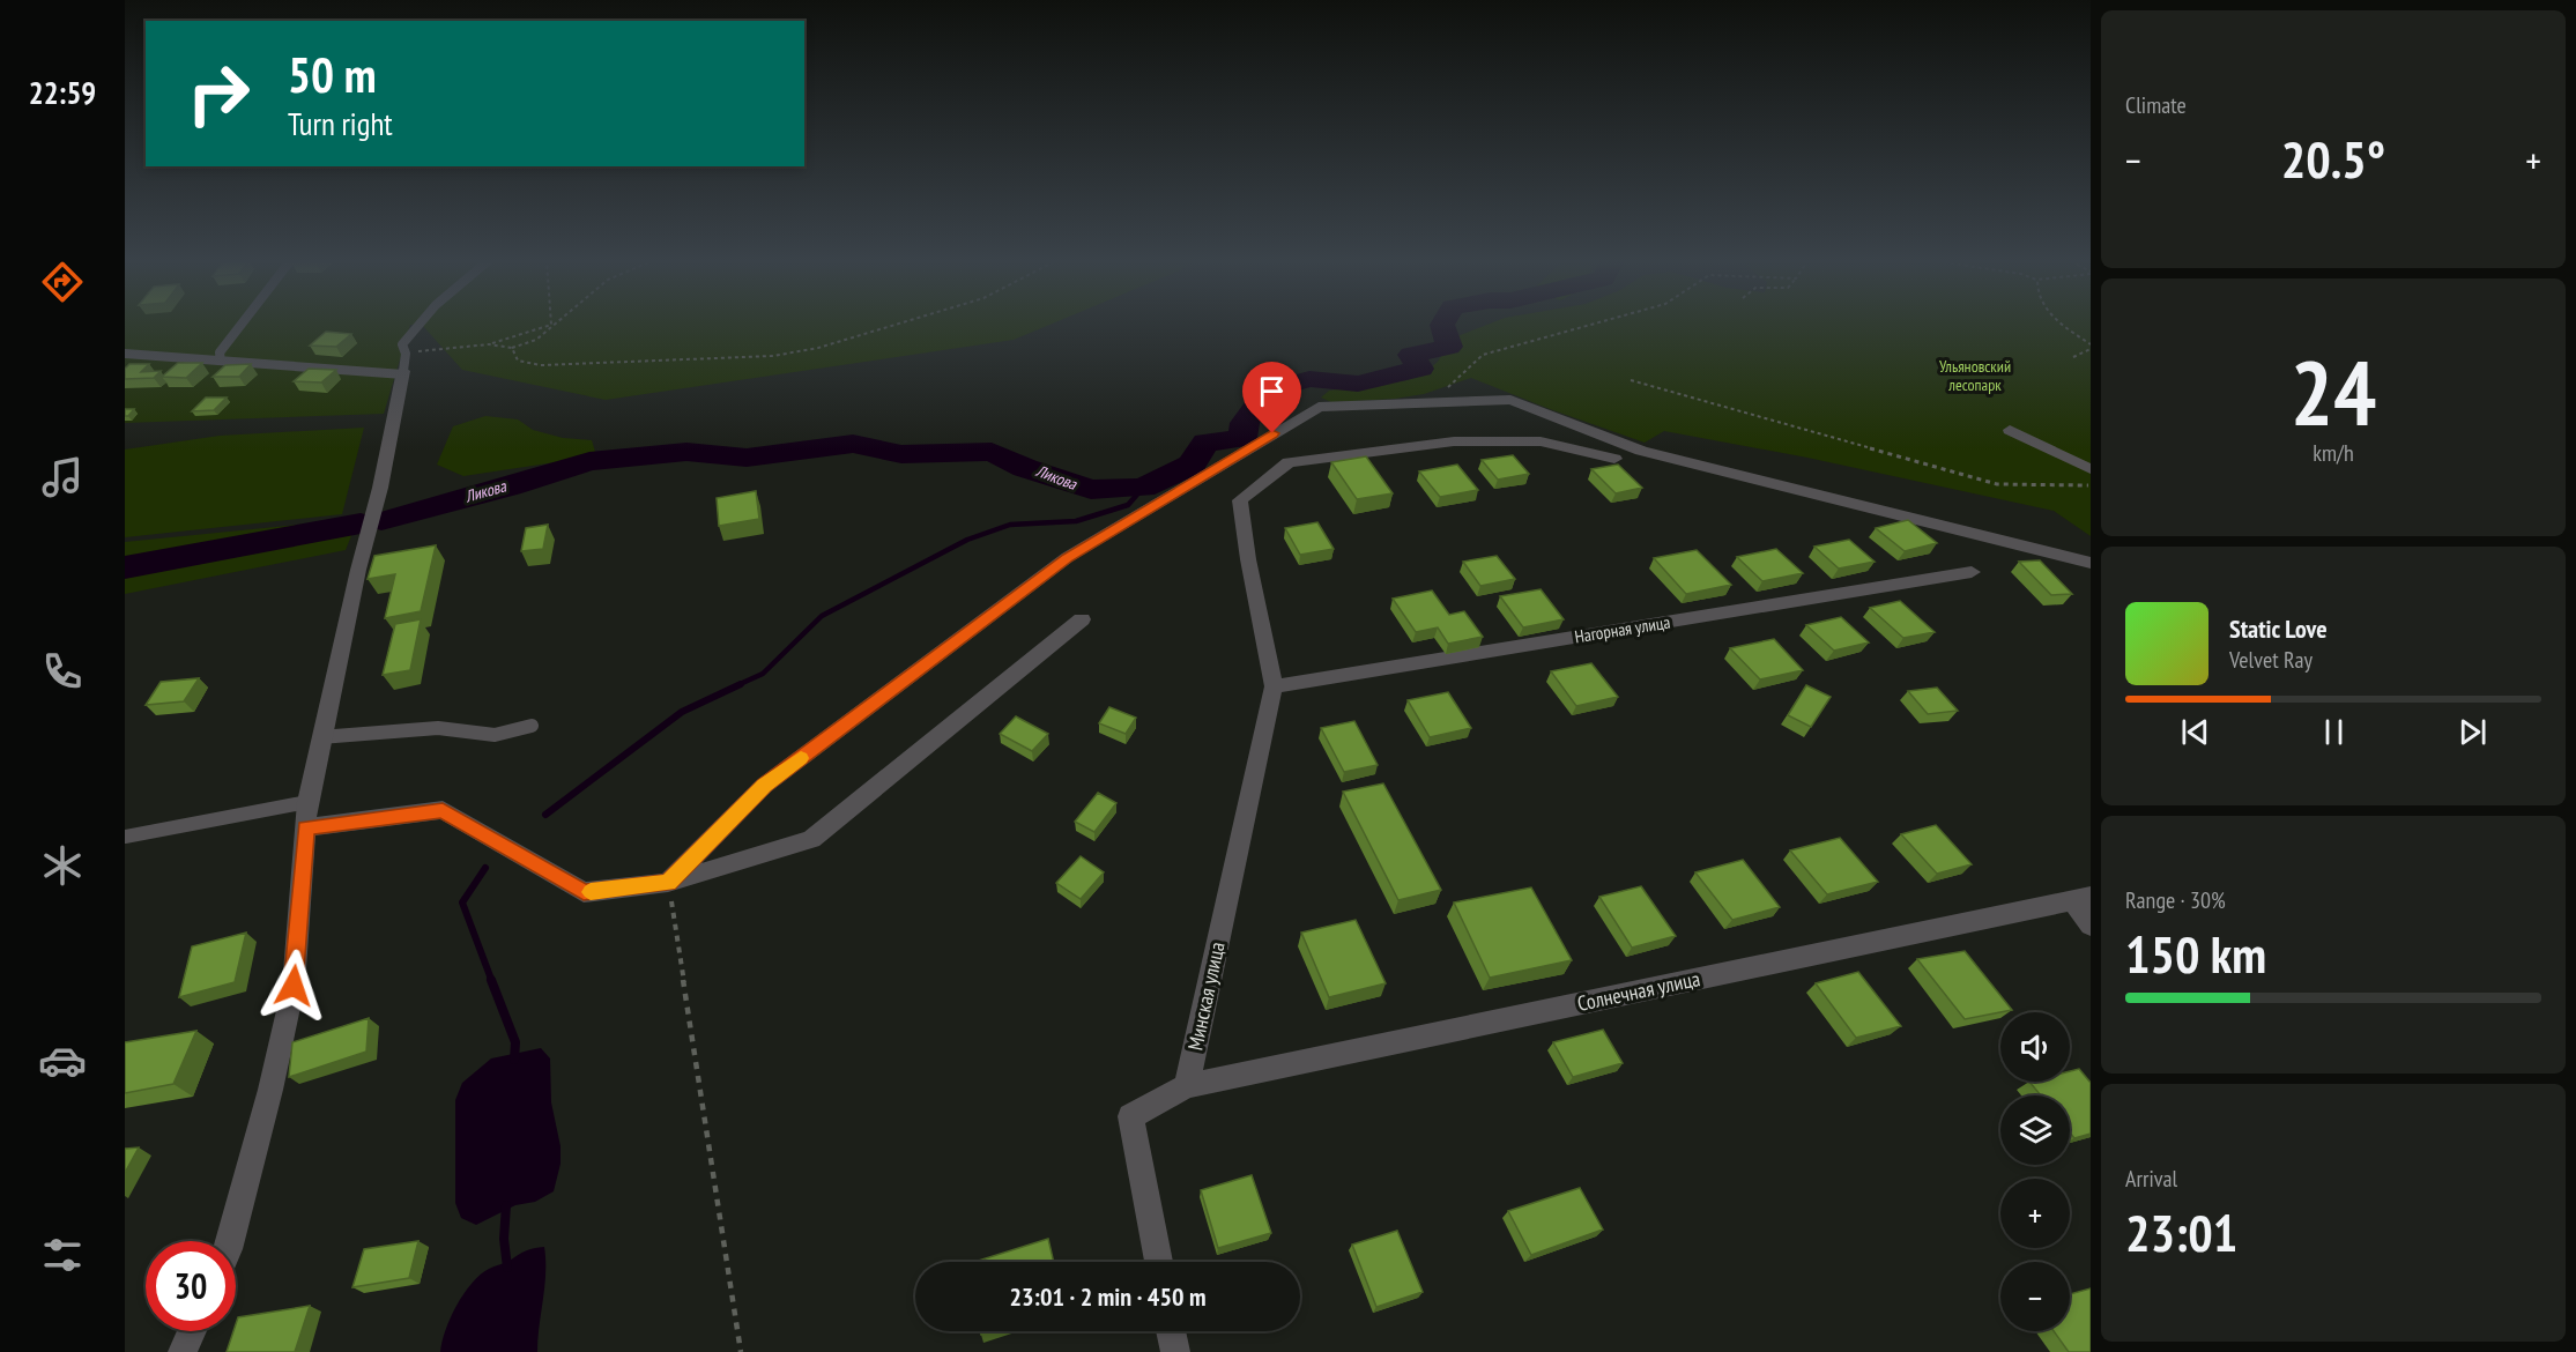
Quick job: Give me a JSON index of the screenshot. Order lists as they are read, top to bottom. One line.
{"streets":{"street":["Нагорная улица","Солнечная улица","Минская улица"]},"crossings":[["Нагорная улица","Минская улица"],["Солнечная улица","Минская улица"]],"water":["Ликова"],"parks":["Ульяновский лесопарк"],"page":{"tabs":"22:59","tile":["Climate",["24","km/h"],["Range · 30%","150 km"],["Arrival","23:01"]],"turn":["50 m","Turn right"],"heat":["−","20.5°","+"],"song":["Static Love","Velvet Ray"],"map_buttons":["+","−"],"limit":"30","trip":"23:01 · 2 min · 450 m"}}
